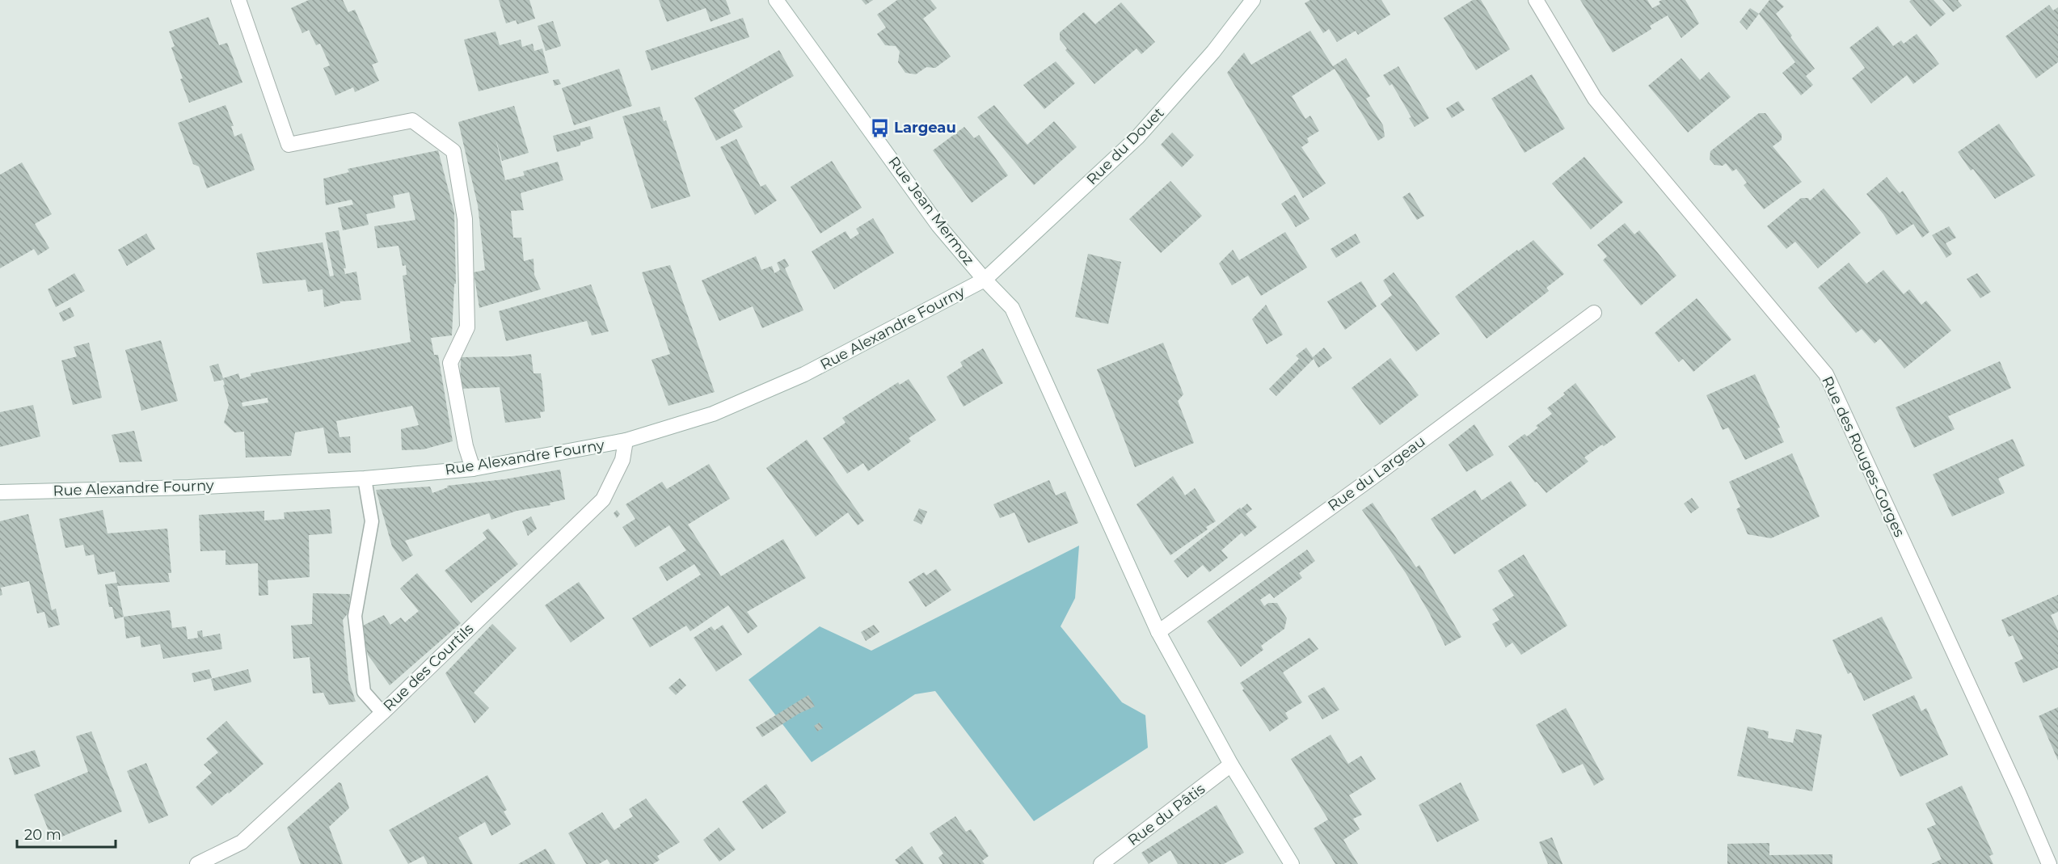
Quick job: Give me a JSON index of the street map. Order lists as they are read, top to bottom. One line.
{"streets":{"street":["Rue du Douet","Rue Jean Mermoz","Rue Alexandre Fourny","Rue des Rouges-Gorges","Rue du Largeau","Rue des Courtils","Rue du Pâtis"]},"crossings":[["Rue du Douet","Rue Jean Mermoz"],["Rue du Douet","Rue Alexandre Fourny"],["Rue Jean Mermoz","Rue Alexandre Fourny"],["Rue Alexandre Fourny","Rue des Courtils"]],"places":{"bus stop":["Largeau"]},"scale_bar":"20 m"}
